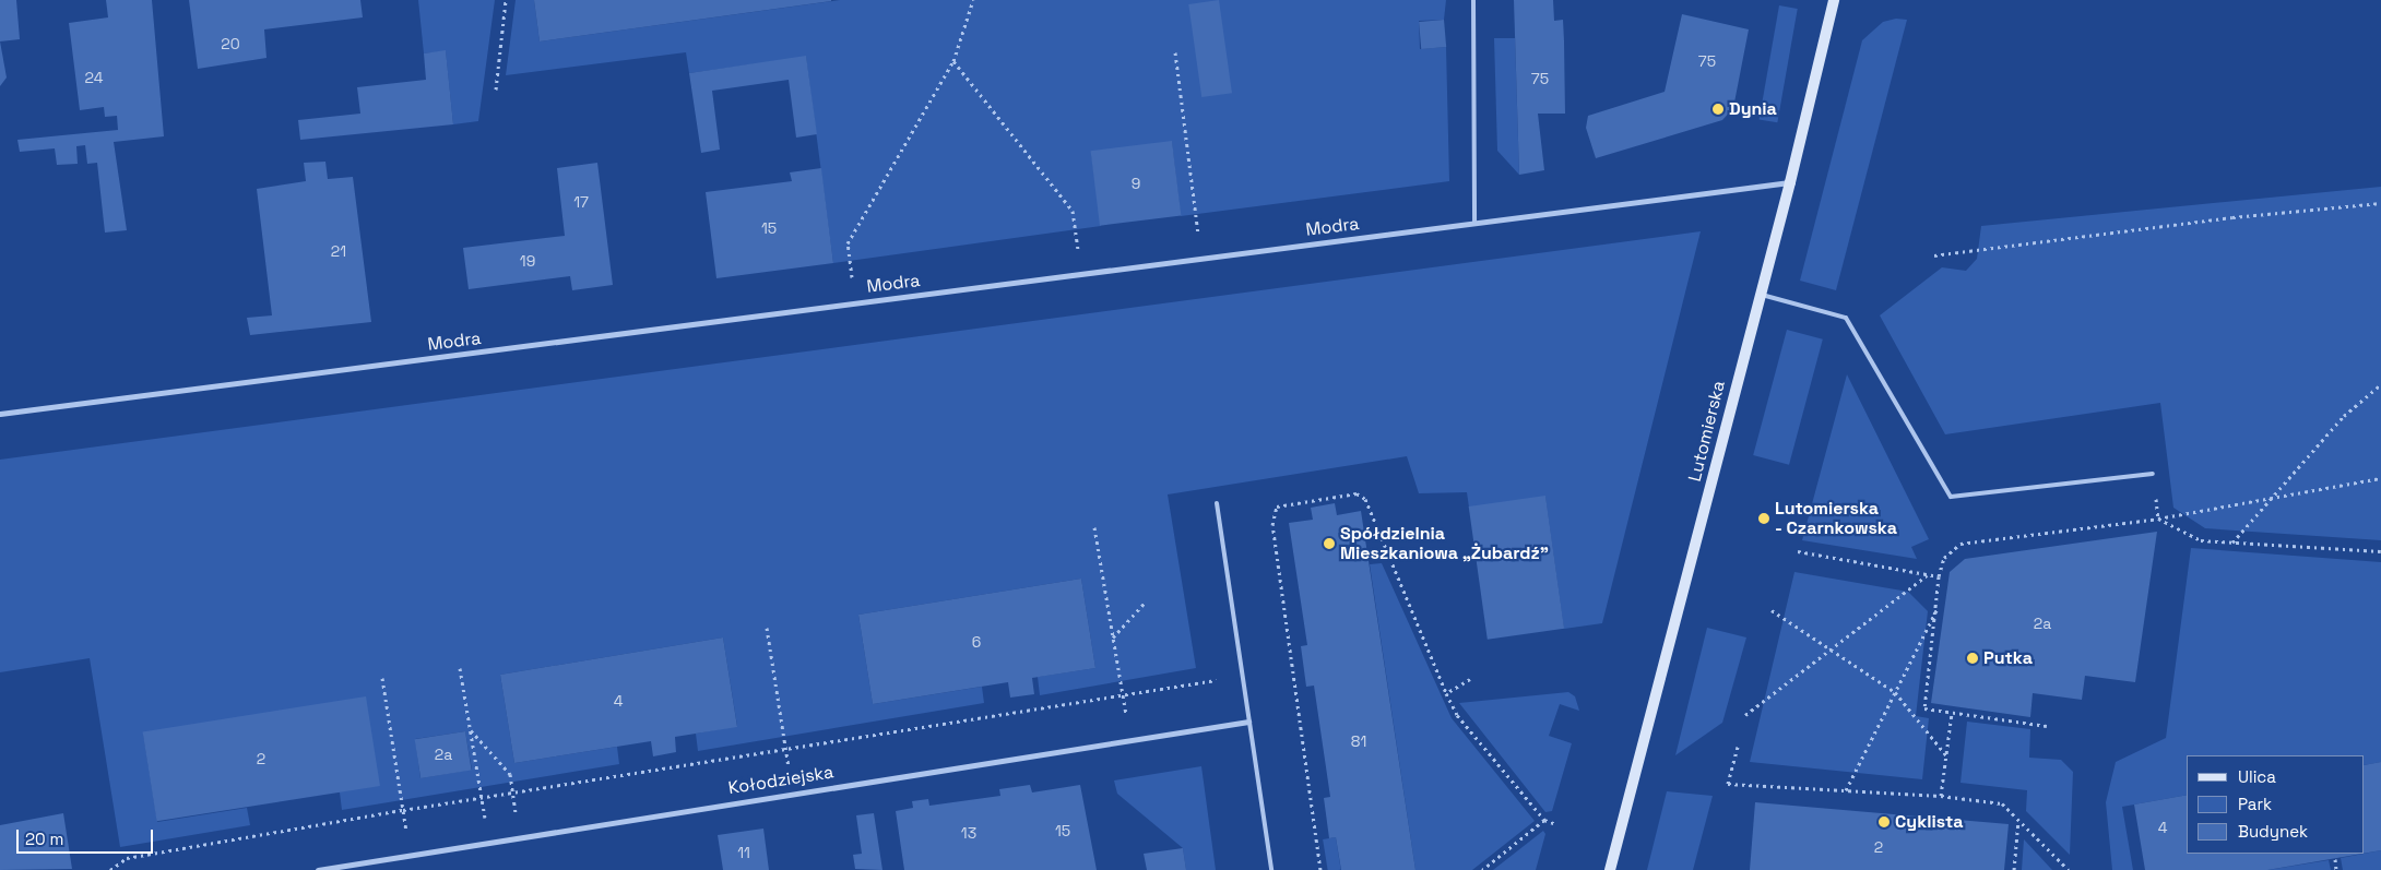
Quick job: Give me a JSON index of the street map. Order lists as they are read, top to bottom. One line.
{"streets":{"main road":["Lutomierska"],"street":["Modra","Kołodziejska"]},"crossings":[["Modra","Lutomierska"]],"places":["Dynia","Lutomierska - Czarnkowska","Spółdzielnia Mieszkaniowa „Żubardź”","Putka","Cyklista"],"house_numbers":["20","75","24","75","9","17","15","21","19","2a","6","4","81","2a","2","4","15","13","2","11"],"legend":["Ulica","Park","Budynek"],"scale_bar":"20 m"}
